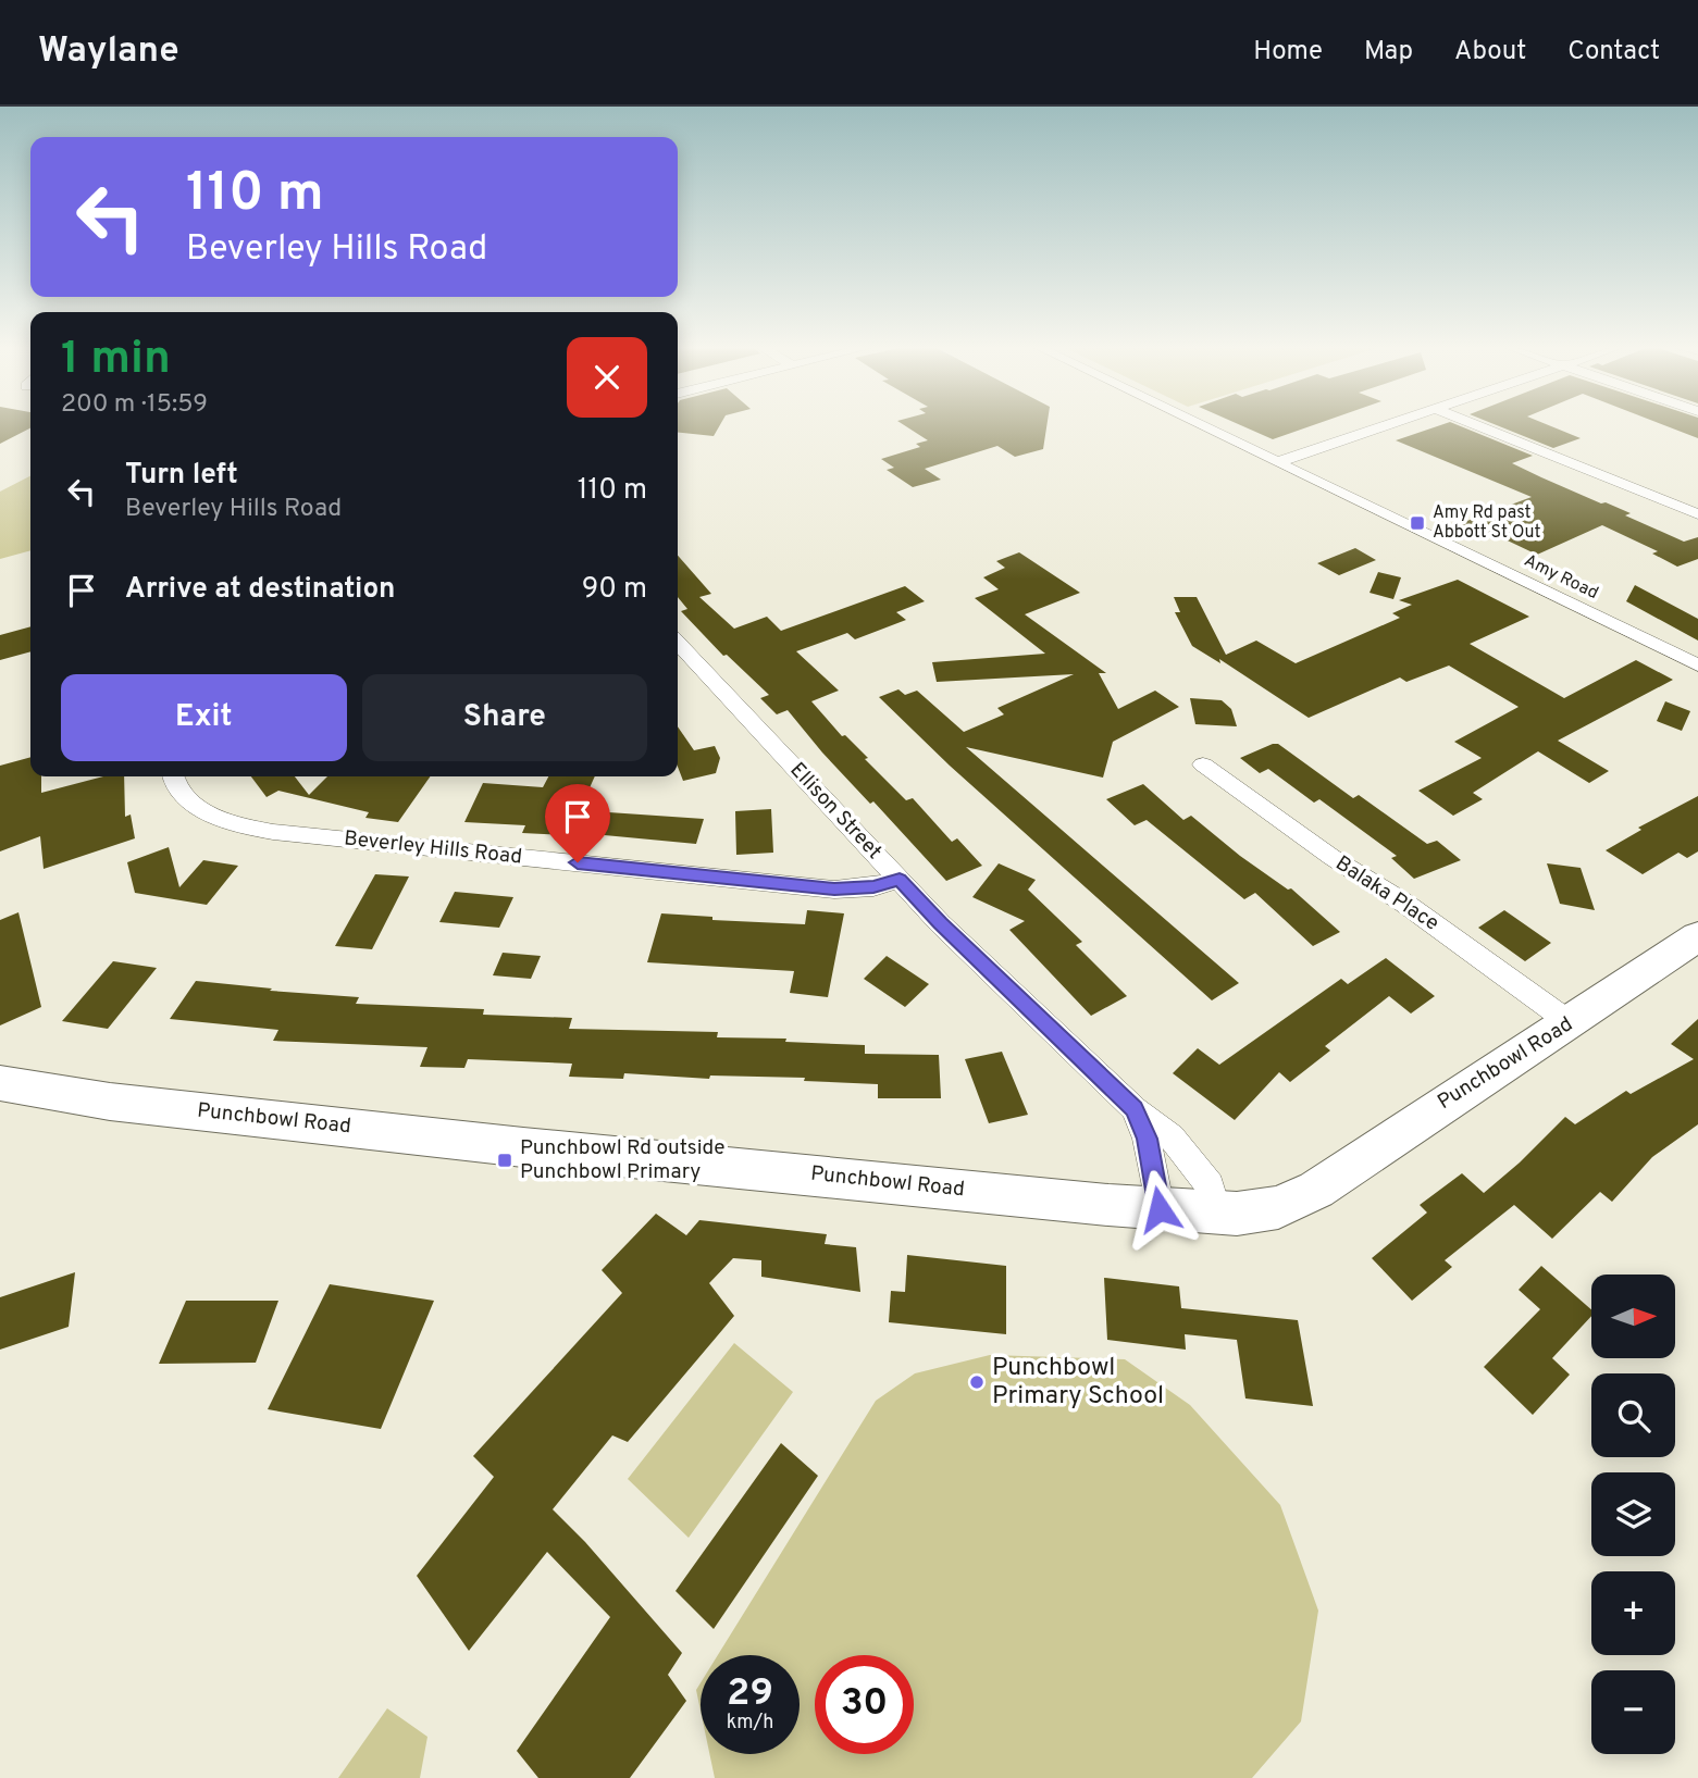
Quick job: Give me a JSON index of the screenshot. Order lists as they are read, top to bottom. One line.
{"streets":{"street":["Amy Road","Ellison Street","Beverley Hills Road","Balaka Place","Punchbowl Road"]},"crossings":[["Ellison Street","Beverley Hills Road"],["Ellison Street","Punchbowl Road"],["Balaka Place","Punchbowl Road"]],"places":{"transit":["Amy Rd past Abbott St Out","Punchbowl Rd outside Punchbowl Primary"],"other":["Punchbowl Primary School"]},"north":"right","page":{"header":"Waylane","nav":["Home","Map","About","Contact"],"turn":["110 m","Beverley Hills Road"],"heading":["1 min","200 m · 15:59"],"list":[{"name":"Turn left","note":"Beverley Hills Road","value":"110 m"},{"name":"Arrive at destination","value":"90 m"}],"buttons":["Exit","Share"],"map_buttons":["+","−"],"speed":"29 km/h","limit":"30"}}
